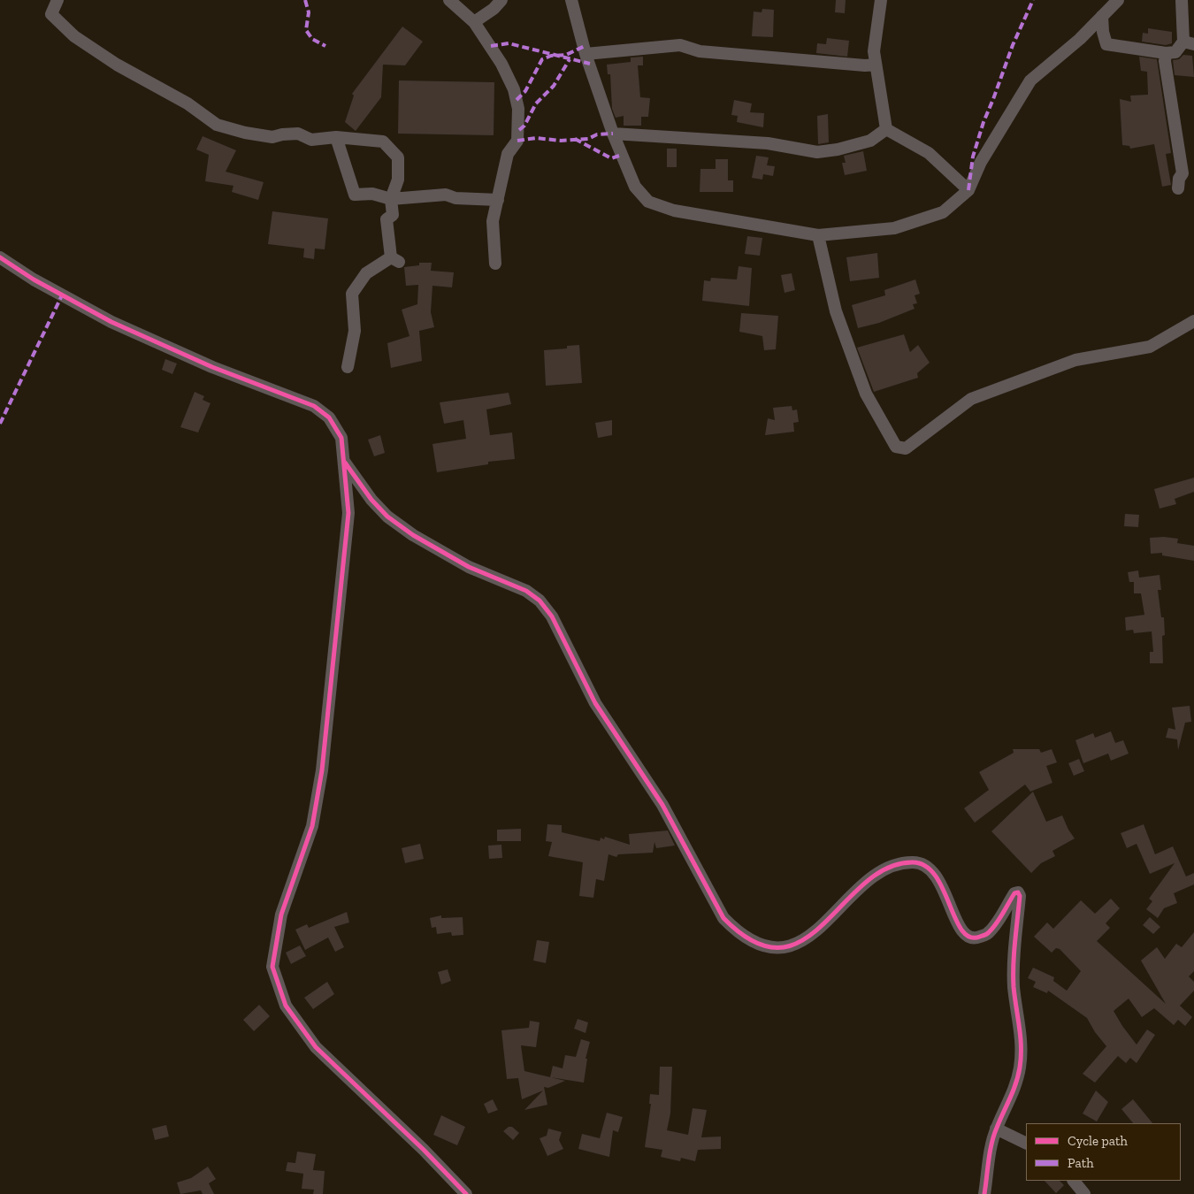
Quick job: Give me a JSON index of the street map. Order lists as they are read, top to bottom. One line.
{"legend":["Cycle path","Path"]}
